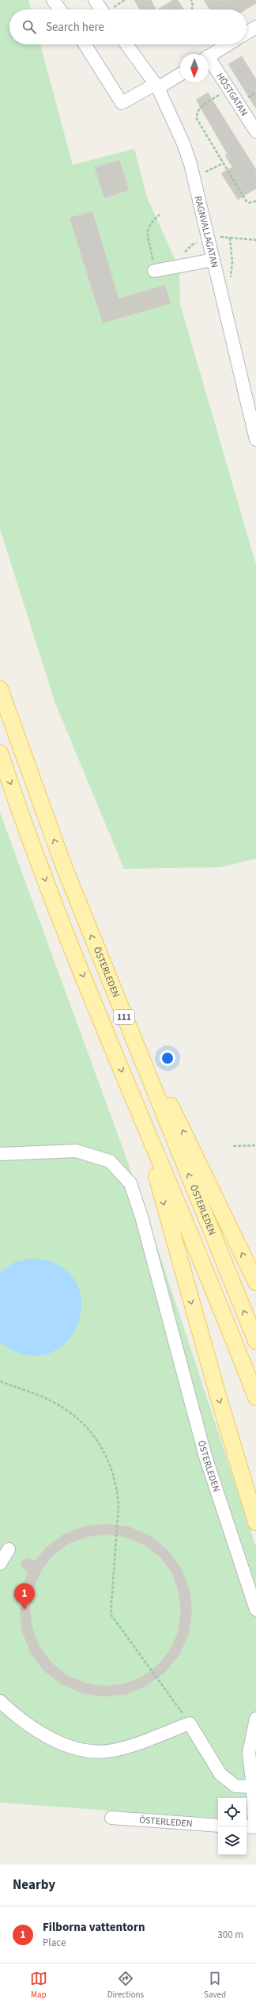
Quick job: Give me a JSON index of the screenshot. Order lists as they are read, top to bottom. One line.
{"streets":{"main road":["ÖSTERLEDEN","111"],"street":["HÖSTGATAN","RAGNVALLAGATAN"]},"north":"bottom","page":{"search":"Search here","pins":"1","heading":"Nearby","list":[{"mark":"1","name":"Filborna vattentorn","note":"Place","value":"300 m"}],"nav":["Map","Directions","Saved"]}}
